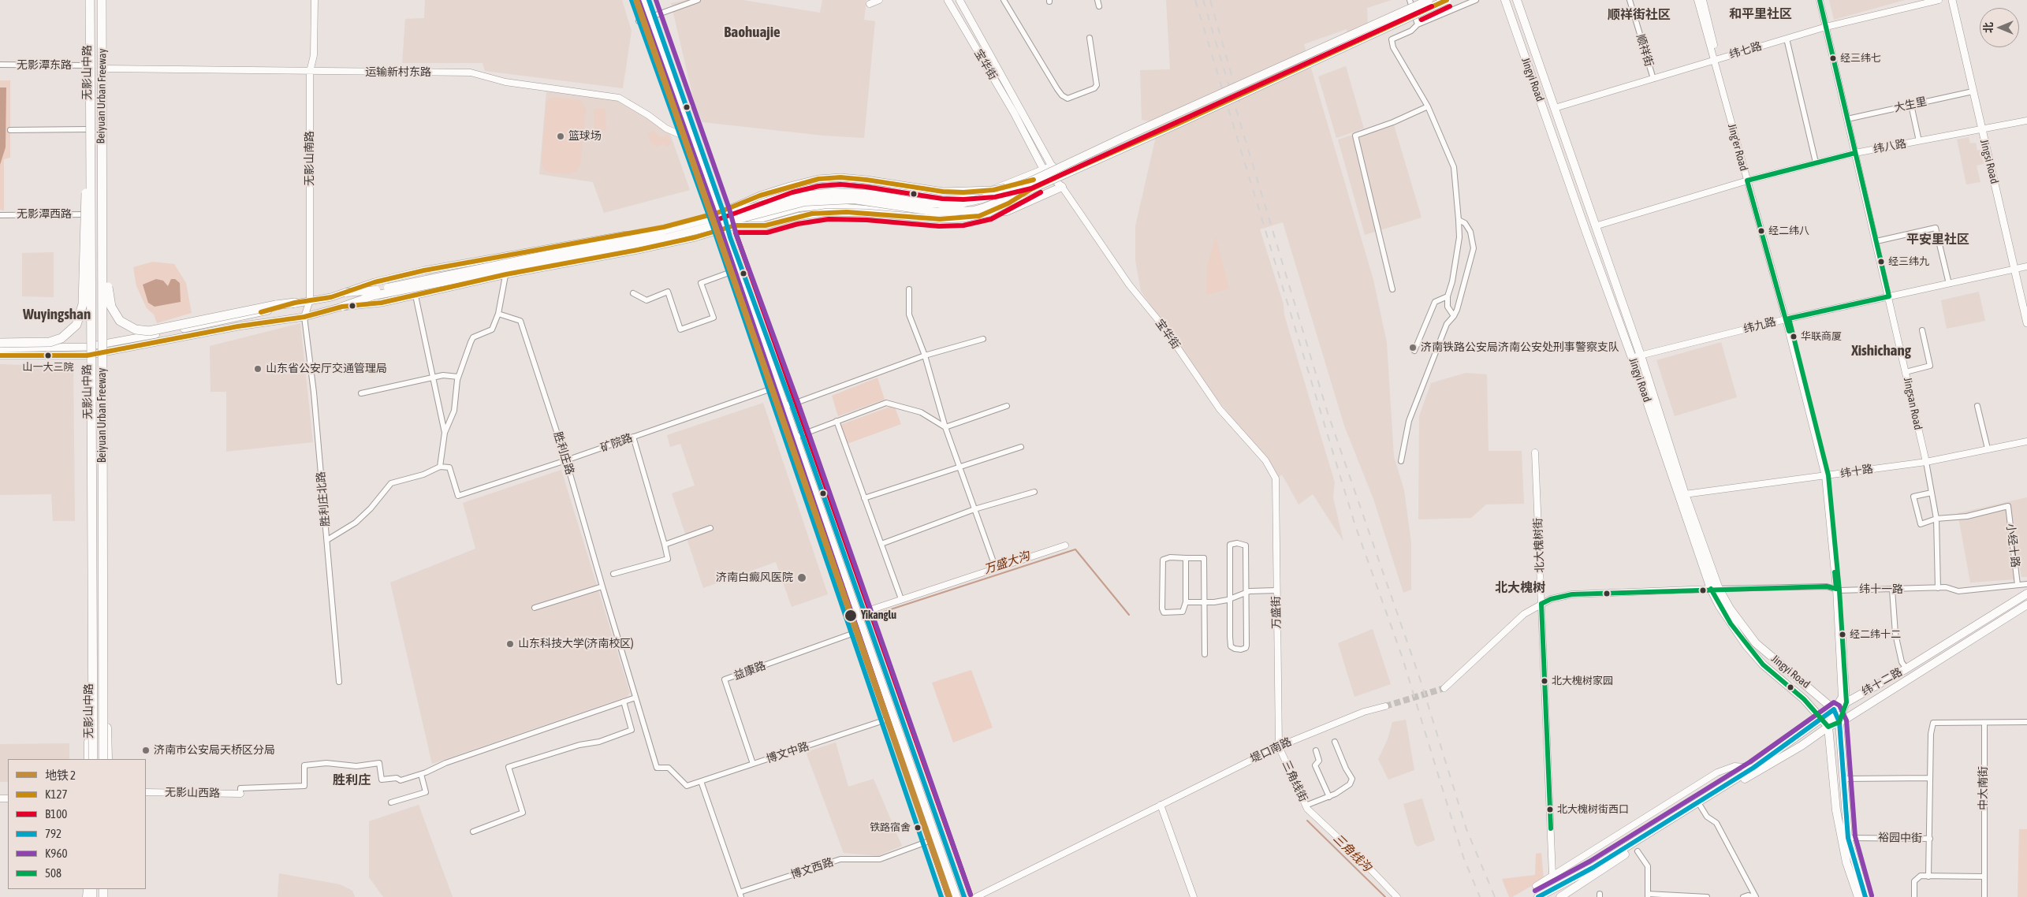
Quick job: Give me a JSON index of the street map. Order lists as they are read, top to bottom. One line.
{"streets":{"highway":["Beiyuan Urban Freeway"],"main road":["宝华街","无影山中路","Jingyi Road","Jing'er Road","Jingsi Road","纬十二路"],"street":["顺祥街","纬七路","无影潭东路","运输新村东路","大生里","纬八路","无影山南路","无影潭西路","纬九路","Jingsan Road","矿院路","胜利庄路","纬十路","胜利庄北路","北大槐树街","小经十路","纬十一路","万盛街","益康路","堤口南路","博文中路","三角线街","中大南街","无影山西路","裕园中街","博文西路"]},"crossings":[["顺祥街","纬七路"],["纬七路","Jingyi Road"],["纬七路","Jing'er Road"],["纬七路","Jingsan Road"],["宝华街","万盛街"],["无影潭东路","无影山中路"],["无影山中路","运输新村东路"],["无影山中路","Beiyuan Urban Freeway"],["无影山中路","无影潭西路"],["运输新村东路","无影山南路"],["Jingyi Road","纬八路"],["Jingyi Road","Jing'er Road"],["Jingyi Road","纬九路"],["Jingyi Road","纬十路"],["Jingyi Road","纬十一路"],["Jingyi Road","纬十二路"],["大生里","Jingsi Road"],["大生里","Jingsan Road"],["纬八路","Jing'er Road"],["纬八路","Jingsi Road"],["纬八路","Jingsan Road"],["Jing'er Road","纬九路"],["Jing'er Road","纬十路"],["Jing'er Road","纬十一路"],["Jing'er Road","纬十二路"],["Jing'er Road","裕园中街"],["无影山南路","胜利庄北路"],["Jingsi Road","纬九路"],["纬九路","Jingsan Road"],["Jingsan Road","纬十路"],["矿院路","胜利庄路"],["胜利庄路","博文中路"],["小经十路","纬十一路"],["万盛街","堤口南路"],["万盛街","三角线街"],["益康路","博文中路"],["堤口南路","三角线街"]],"districts":["和平里社区","顺祥街社区","Baohuajie","平安里社区","Wuyingshan","Xishichang","北大槐树","胜利庄"],"water":["万盛大沟","三角线沟"],"places":["经三纬七","篮球场","经二纬八","经三纬九","华联商厦","济南铁路公安局济南公安处刑事警察支队","山一大三院","山东省公安厅交通管理局","济南白癜风医院","Yikanglu","经二纬十二","山东科技大学(济南校区)","北大槐树家园","济南市公安局天桥区分局","北大槐树街西口","铁路宿舍"],"lines":["metro line 2","transit line K127","transit line 792","transit line K960","transit line 508","transit line B100"],"legend":["地铁 2","K127","B100","792","K960","508"],"north":"left"}
